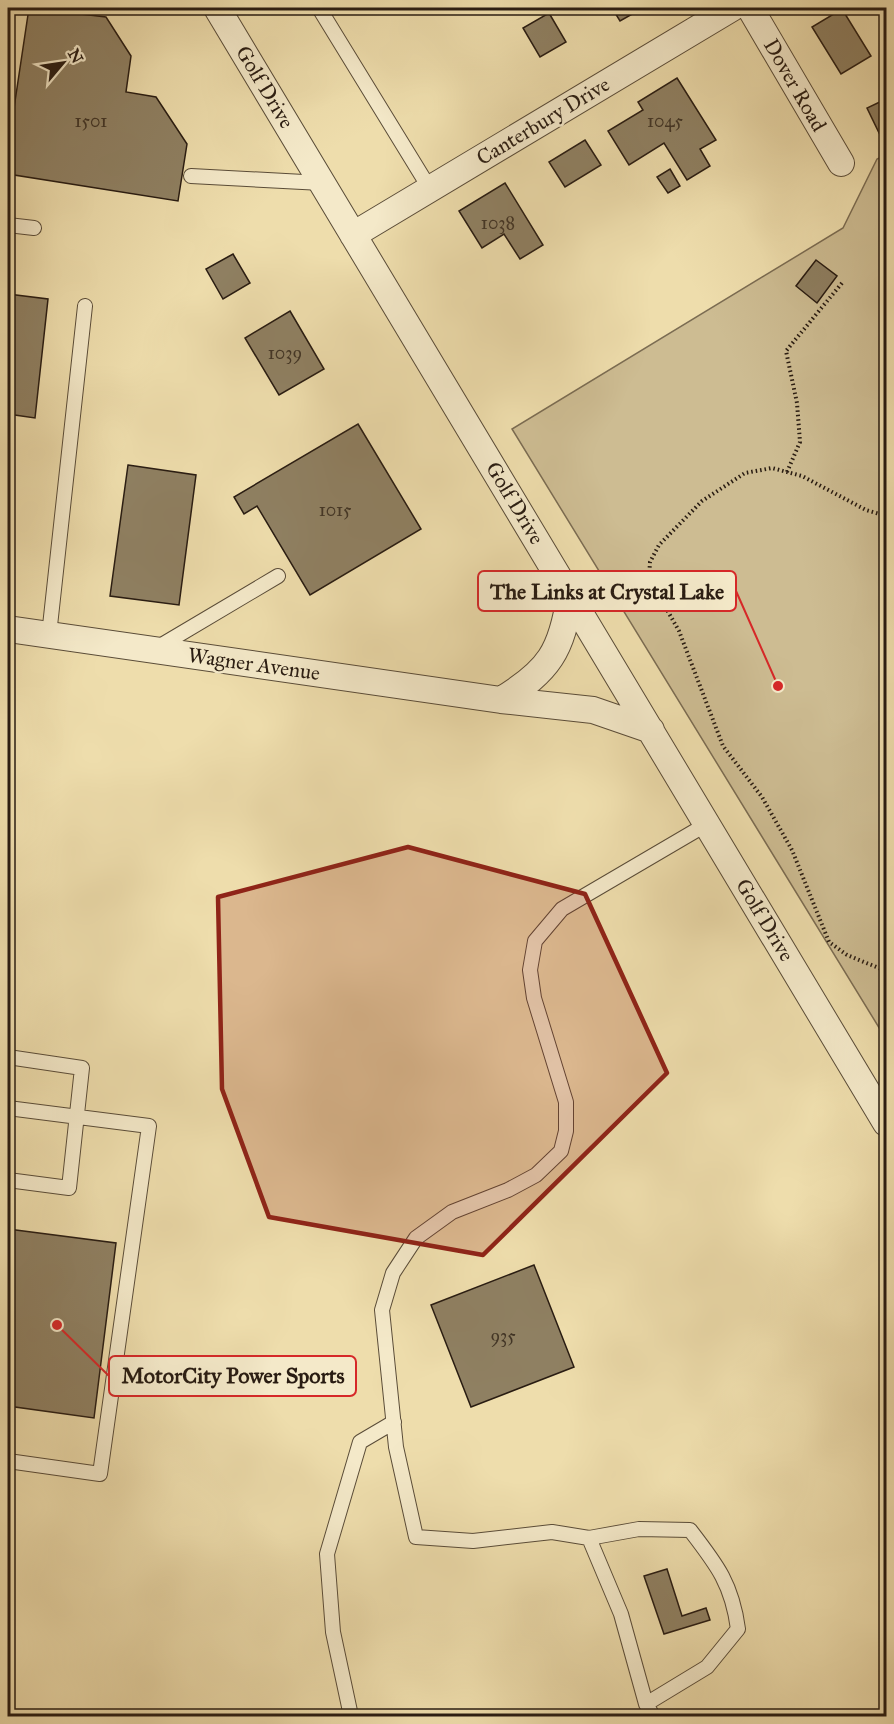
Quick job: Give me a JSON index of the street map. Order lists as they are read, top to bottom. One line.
{"streets":{"street":["Dover Road","Golf Drive","Canterbury Drive","Wagner Avenue"]},"crossings":[["Golf Drive","Canterbury Drive"],["Golf Drive","Wagner Avenue"]],"places":["The Links at Crystal Lake","MotorCity Power Sports"],"house_numbers":["1501","1045","1038","1039","1015","935"],"north":"top right"}
